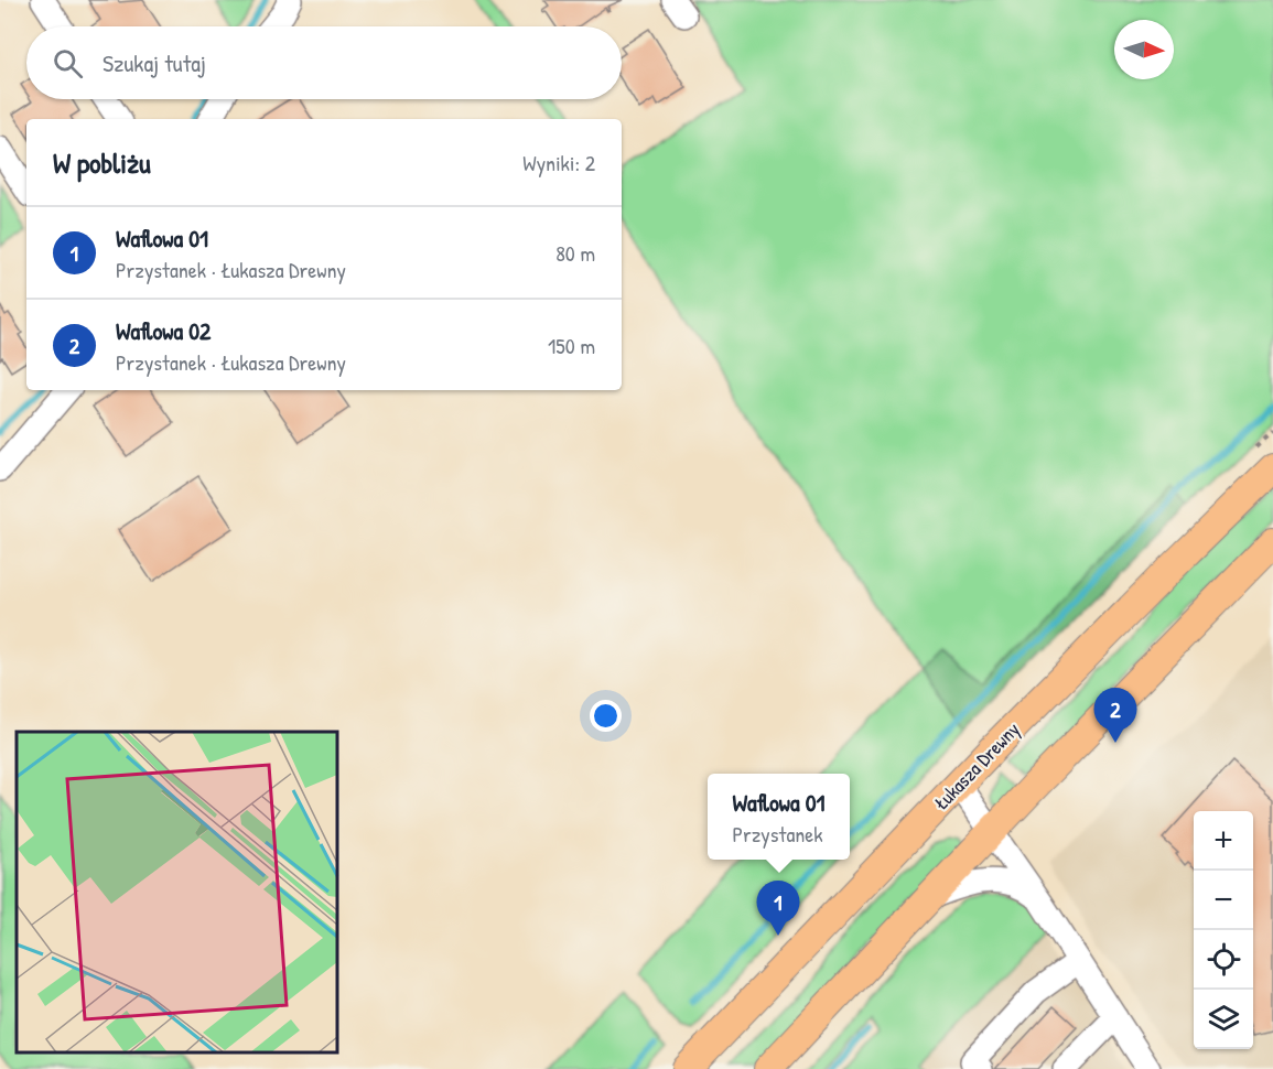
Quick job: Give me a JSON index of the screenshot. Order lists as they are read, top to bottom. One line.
{"streets":{"main road":["Łukasza Drewny"]},"north":"right","page":{"search":"Szukaj tutaj","heading":["W pobliżu","Wyniki: 2"],"list":[{"mark":"1","name":"Waflowa 01","note":"Przystanek · Łukasza Drewny","value":"80 m"},{"mark":"2","name":"Waflowa 02","note":"Przystanek · Łukasza Drewny","value":"150 m"}],"pins":["2","1"],"popup":["Waflowa 01","Przystanek"],"map_buttons":["+","−"]}}
